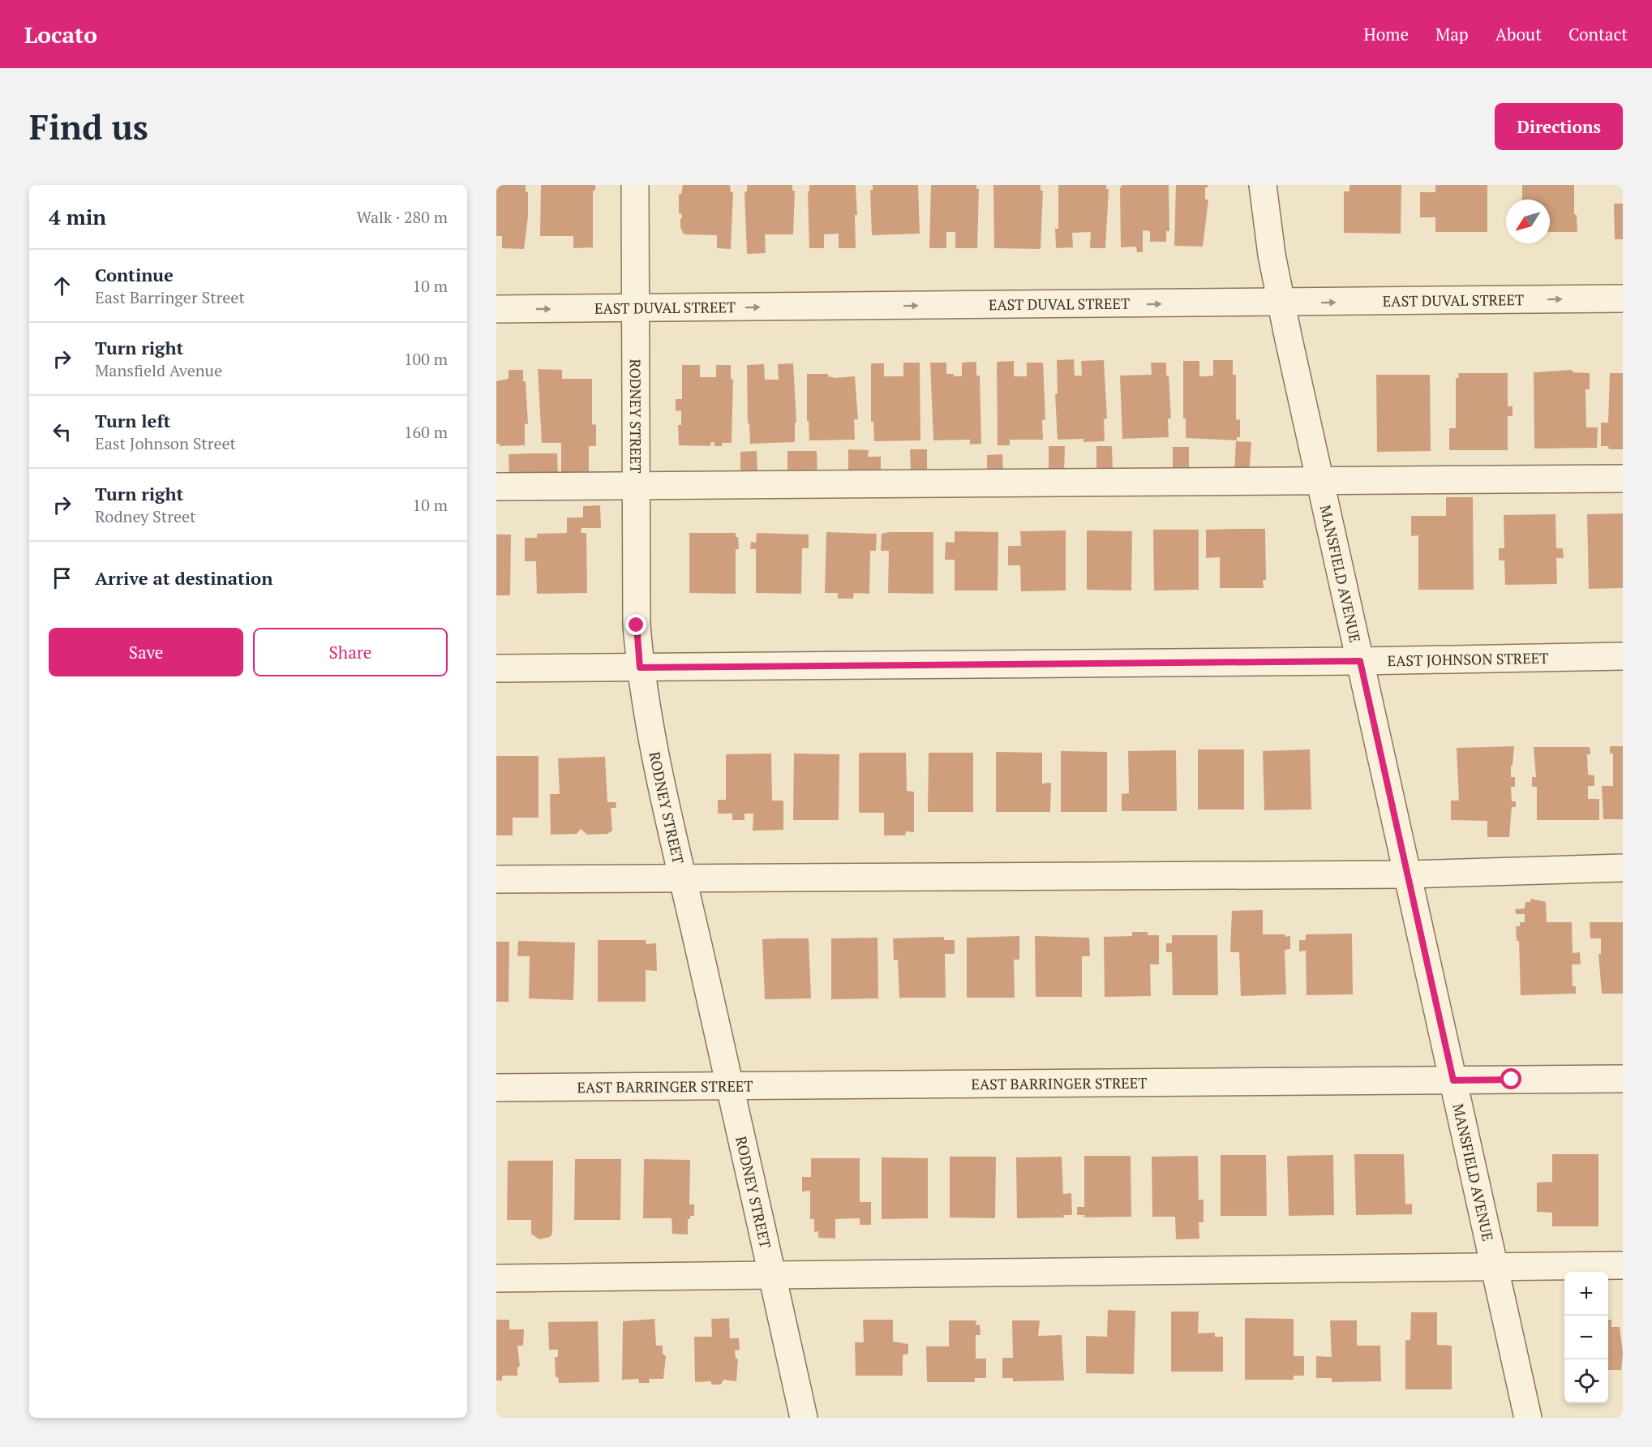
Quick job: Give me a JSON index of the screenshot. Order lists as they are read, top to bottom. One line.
{"streets":{"street":["EAST DUVAL STREET","RODNEY STREET","MANSFIELD AVENUE","EAST JOHNSON STREET","EAST BARRINGER STREET"]},"crossings":[["EAST DUVAL STREET","RODNEY STREET"],["EAST DUVAL STREET","MANSFIELD AVENUE"],["RODNEY STREET","EAST JOHNSON STREET"],["RODNEY STREET","EAST BARRINGER STREET"],["MANSFIELD AVENUE","EAST JOHNSON STREET"],["MANSFIELD AVENUE","EAST BARRINGER STREET"]],"north":"bottom left","page":{"header":"Locato","nav":["Home","Map","About","Contact"],"buttons":["Directions",["Save","Share"]],"title":"Find us","heading":["4 min","Walk · 280 m"],"list":[["Continue","East Barringer Street","10 m"],["Turn right","Mansfield Avenue","100 m"],["Turn left","East Johnson Street","160 m"],["Turn right","Rodney Street","10 m"],"Arrive at destination"],"map_buttons":["+","−"]}}
